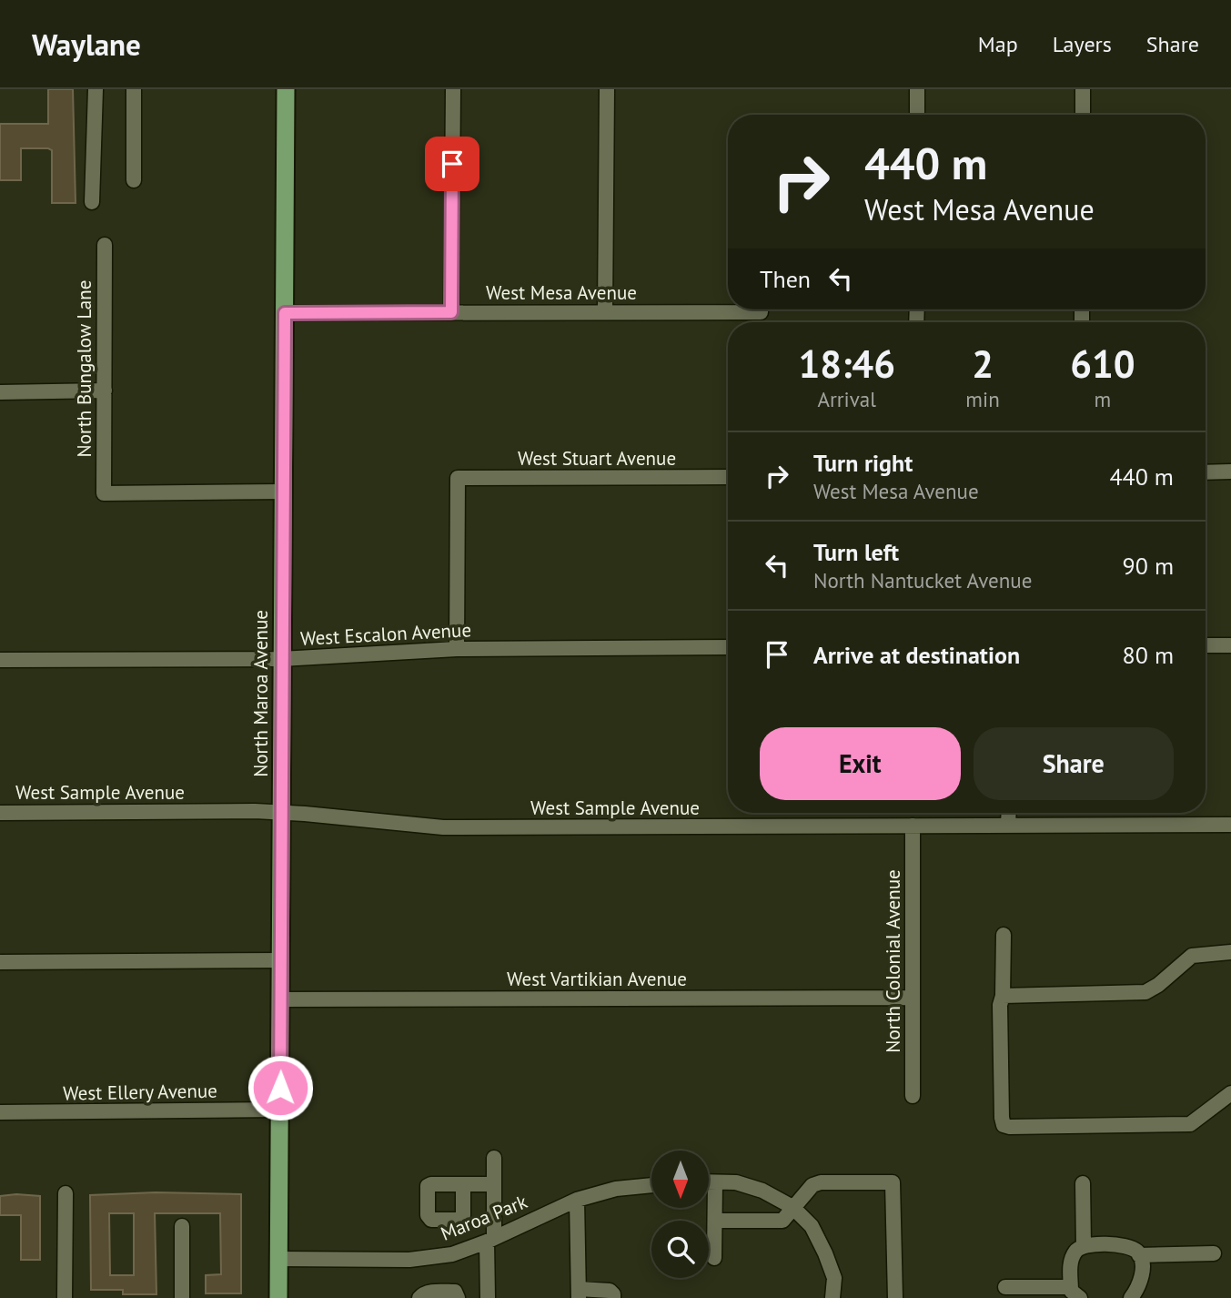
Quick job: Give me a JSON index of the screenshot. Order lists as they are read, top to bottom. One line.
{"streets":{"main road":["North Maroa Avenue"],"street":["West Mesa Avenue","North Bungalow Lane","West Stuart Avenue","West Escalon Avenue","West Sample Avenue","North Colonial Avenue","West Vartikian Avenue","West Ellery Avenue","Maroa Park"]},"crossings":[["West Mesa Avenue","North Maroa Avenue"],["North Bungalow Lane","North Maroa Avenue"],["West Stuart Avenue","West Escalon Avenue"],["West Escalon Avenue","North Maroa Avenue"],["North Maroa Avenue","West Sample Avenue"],["North Maroa Avenue","West Vartikian Avenue"],["North Maroa Avenue","West Ellery Avenue"],["North Maroa Avenue","Maroa Park"],["West Sample Avenue","North Colonial Avenue"],["North Colonial Avenue","West Vartikian Avenue"]],"north":"bottom","page":{"header":"Waylane","nav":["Map","Layers","Share"],"turn":["440 m","West Mesa Avenue"],"then":"Then","eta":["18:46","Arrival","2","min","610","m"],"list":[{"name":"Turn right","note":"West Mesa Avenue","value":"440 m"},{"name":"Turn left","note":"North Nantucket Avenue","value":"90 m"},{"name":"Arrive at destination","value":"80 m"}],"buttons":["Exit","Share"]}}
